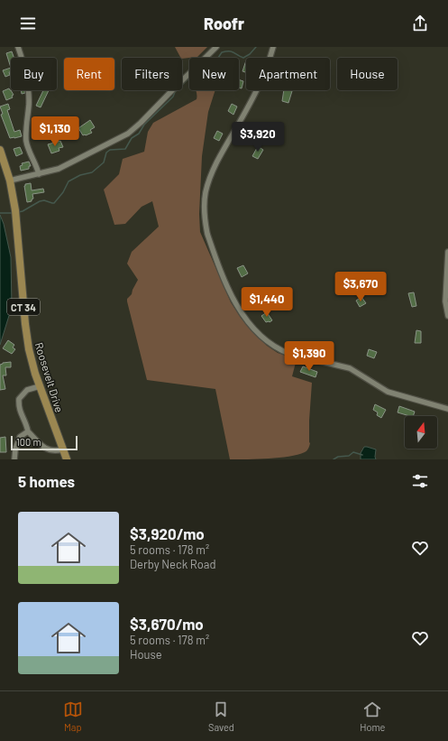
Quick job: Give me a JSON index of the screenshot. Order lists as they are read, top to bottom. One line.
{"streets":{"main road":["CT 34","Roosevelt Drive"]},"scale_bar":"100 m","north":"top","page":{"header":"Roofr","chip":["Buy","Rent","Filters","New","Apartment","House"],"price":["$1,130","$3,920","$3,670","$1,440","$1,390"],"scale":"100 m","heading":"5 homes","list":[{"name":"$3,920/mo","note":"5 rooms · 178 m² · Derby Neck Road"},{"name":"$3,670/mo","note":"5 rooms · 178 m² · House"}],"tabs":["Map","Saved","Home"]}}
